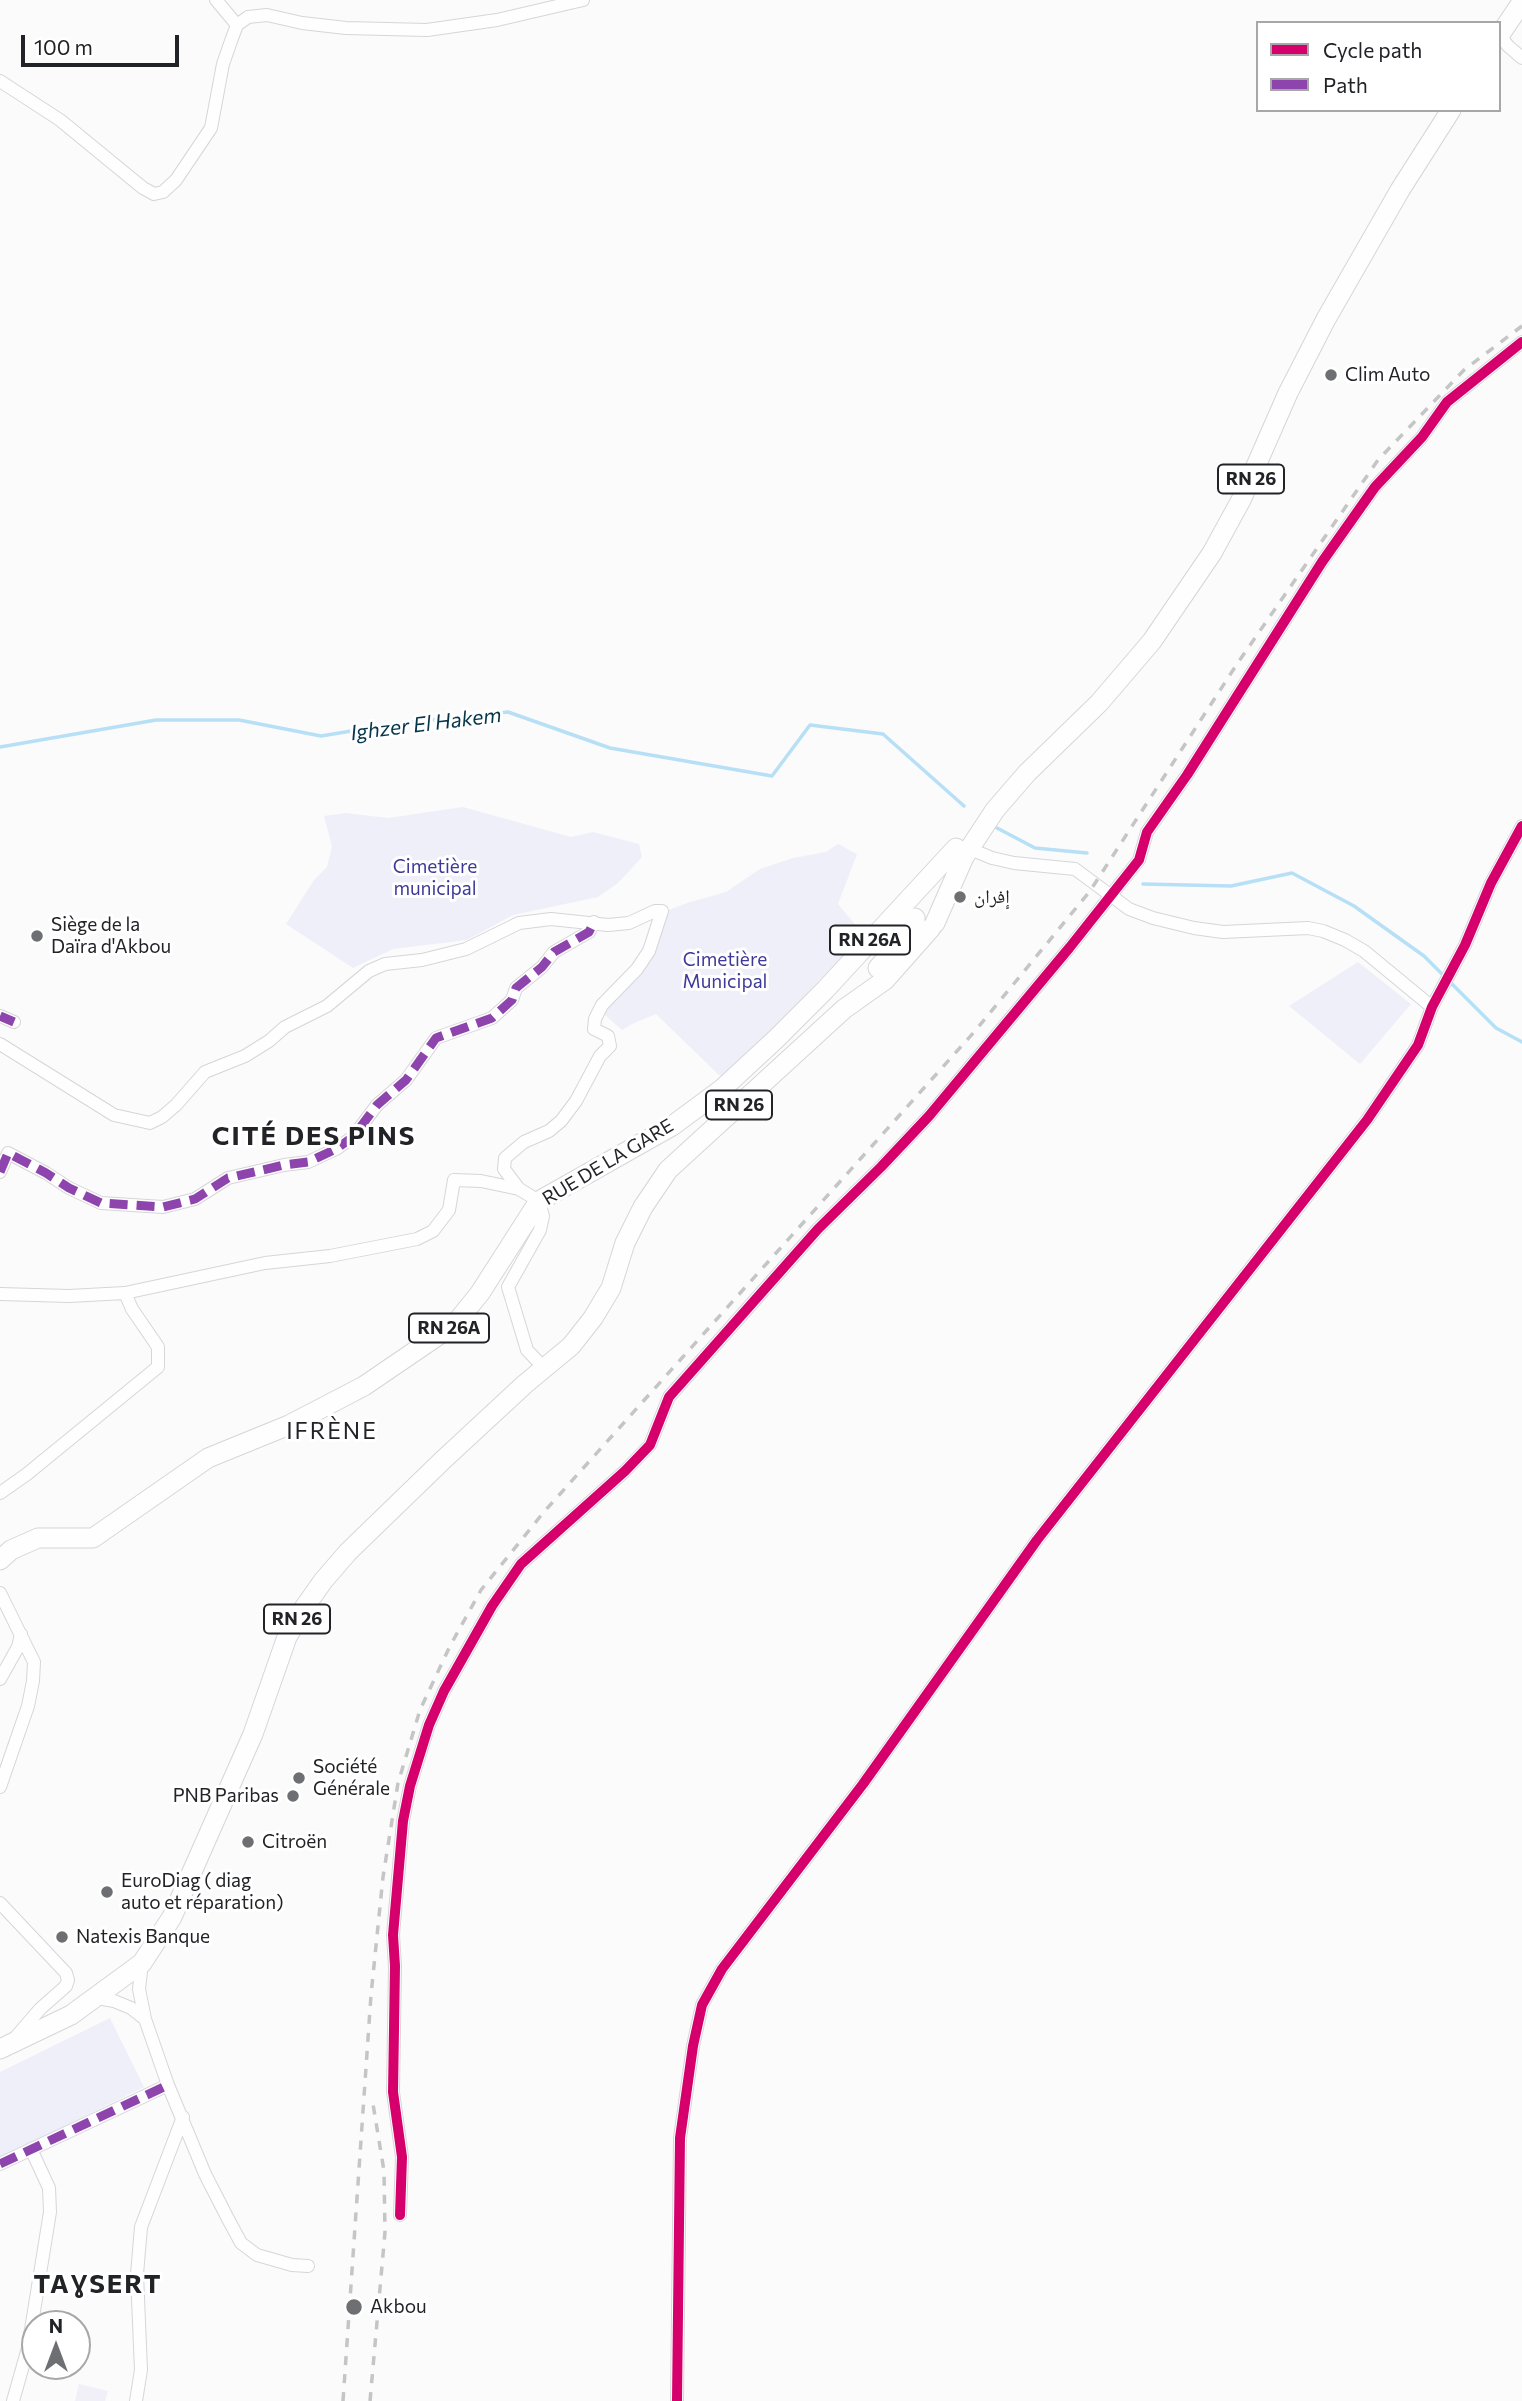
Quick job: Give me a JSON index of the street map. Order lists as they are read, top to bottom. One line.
{"streets":{"main road":["RN 26","RN 26A","RUE DE LA GARE"]},"districts":["CITÉ DES PINS","IFRÈNE","TAƔSERT"],"water":["Ighzer El Hakem"],"parks":["Cimetière municipal","Cimetière Municipal"],"places":["Clim Auto","إفران","Siège de la Daïra d'Akbou","Société Générale","PNB Paribas","Citroën","EuroDiag ( diag auto et réparation)","Natexis Banque","Akbou"],"legend":["Cycle path","Path"],"scale_bar":"100 m","north":"top"}
